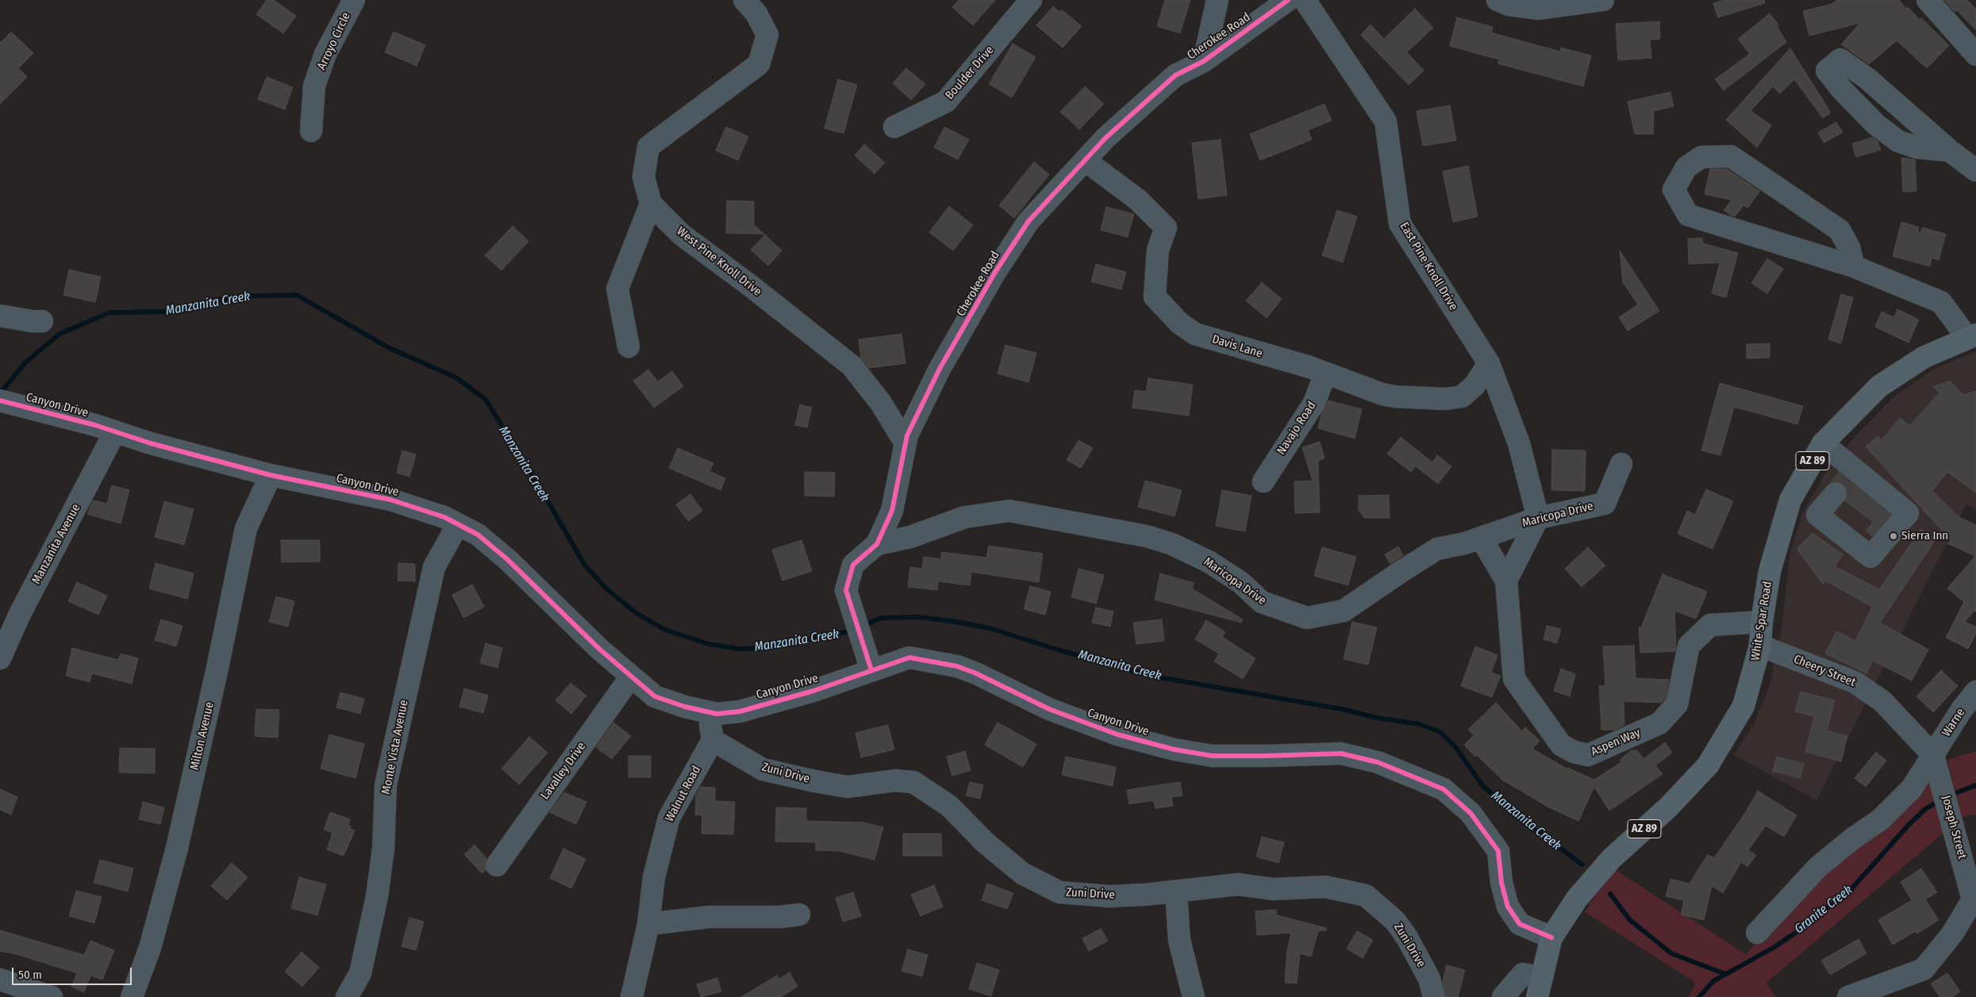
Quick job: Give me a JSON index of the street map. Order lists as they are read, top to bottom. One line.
{"streets":{"main road":["AZ 89","White Spar Road"],"street":["Cherokee Road","Arroyo Circle","Boulder Drive","West Pine Knoll Drive","East Pine Knoll Drive","Davis Lane","Canyon Drive","Navajo Road","Maricopa Drive","Manzanita Avenue","Cheery Street","Warne","Milton Avenue","Aspen Way","Monte Vista Avenue","Lavalley Drive","Zuni Drive","Walnut Road","Joseph Street"]},"crossings":[["Cherokee Road","West Pine Knoll Drive"],["Cherokee Road","Davis Lane"],["Cherokee Road","Canyon Drive"],["Cherokee Road","Maricopa Drive"],["East Pine Knoll Drive","Davis Lane"],["East Pine Knoll Drive","Maricopa Drive"],["Davis Lane","Navajo Road"],["Canyon Drive","Manzanita Avenue"],["Canyon Drive","White Spar Road"],["Canyon Drive","Milton Avenue"],["Canyon Drive","Monte Vista Avenue"],["Canyon Drive","Lavalley Drive"],["White Spar Road","Cheery Street"],["White Spar Road","Aspen Way"],["Cheery Street","Warne"],["Cheery Street","Joseph Street"],["Warne","Joseph Street"],["Zuni Drive","Walnut Road"]],"water":["Manzanita Creek","Granite Creek"],"places":["Sierra Inn"],"scale_bar":"50 m"}
